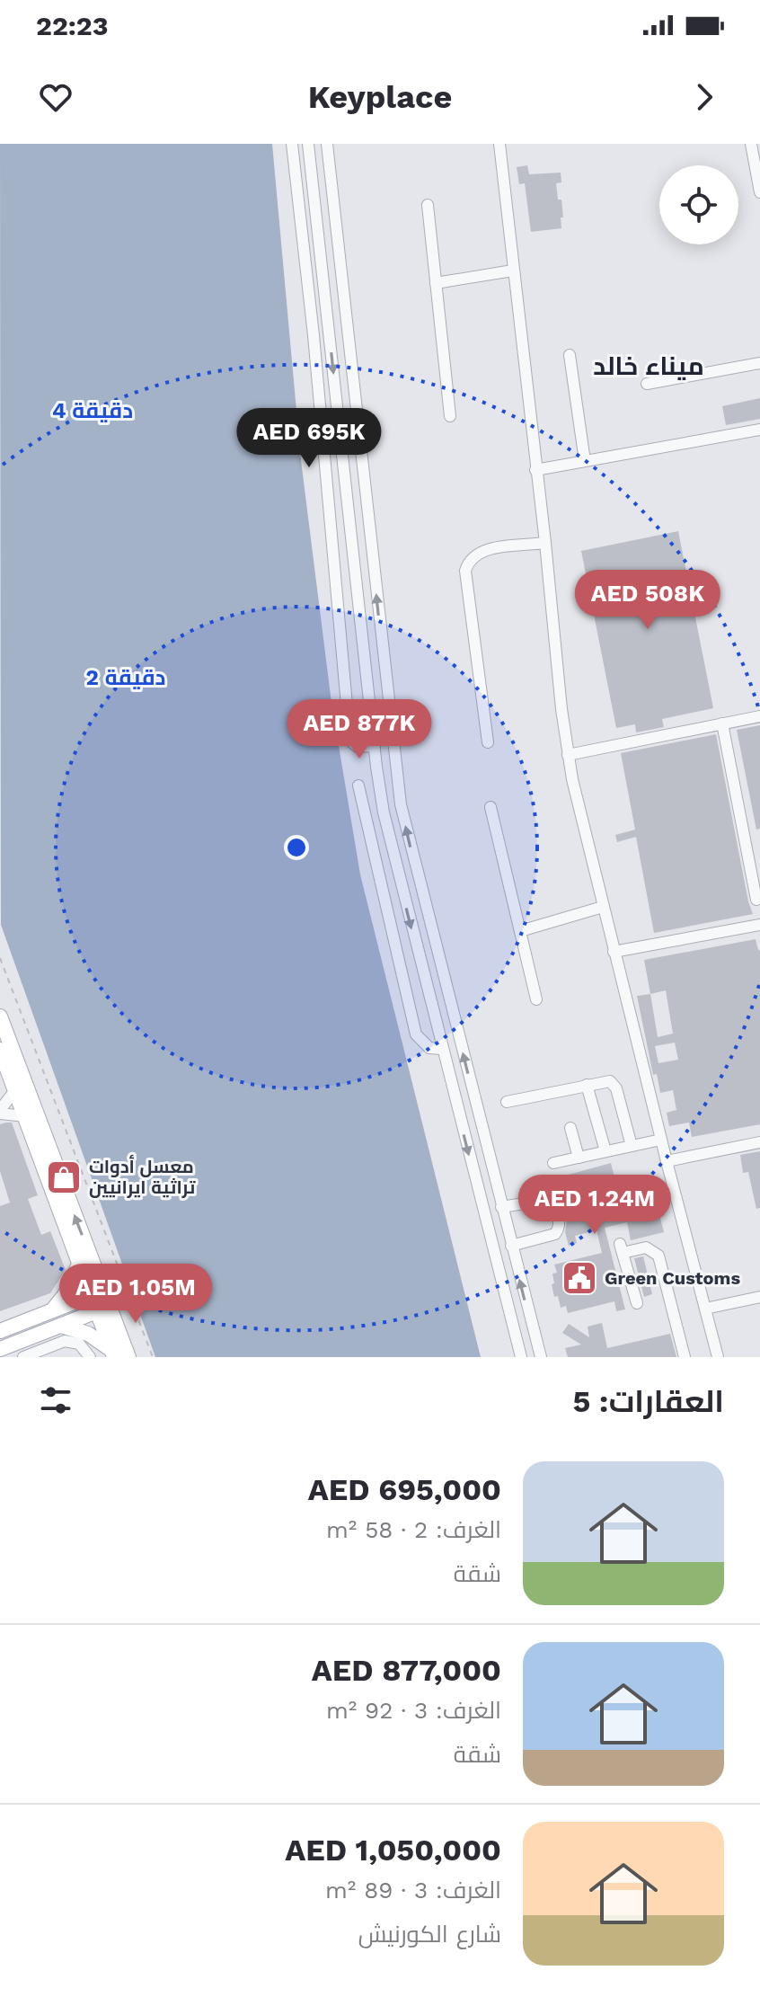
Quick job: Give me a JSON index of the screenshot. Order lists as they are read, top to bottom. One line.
{"districts":["ميناء خالد"],"places":{"shop":["معسل أدوات تراثية ايرانيين"],"public building":["Green Customs"]},"page":{"status":"22:23","header":"Keyplace","price":["AED 695K","AED 508K","AED 877K","AED 1.24M","AED 1.05M"],"heading":"العقارات: 5","list":[{"name":"AED 695,000","note":"الغرف: 2 · 58 m² · شقة"},{"name":"AED 877,000","note":"الغرف: 3 · 92 m² · شقة"},{"name":"AED 1,050,000","note":"الغرف: 3 · 89 m² · شارع الكورنيش"}]},"rings":["4 دقيقة","2 دقيقة"]}
